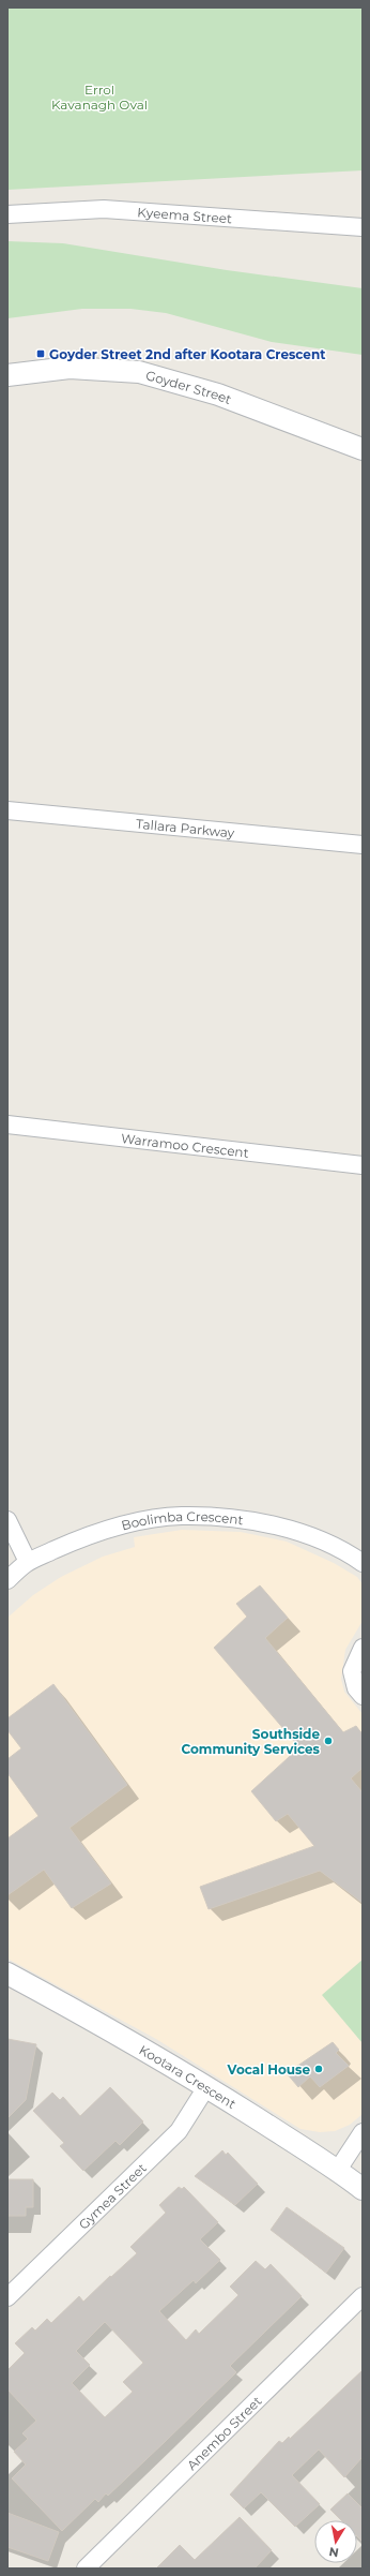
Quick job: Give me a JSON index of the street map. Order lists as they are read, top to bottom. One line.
{"streets":{"street":["Kyeema Street","Goyder Street","Tallara Parkway","Warramoo Crescent","Boolimba Crescent","Kootara Crescent","Gymea Street","Anembo Street"]},"crossings":[["Kootara Crescent","Gymea Street"]],"parks":["Errol Kavanagh Oval"],"places":{"transit":["Goyder Street 2nd after Kootara Crescent"],"other":["Southside Community Services","Vocal House"]},"north":"bottom"}
